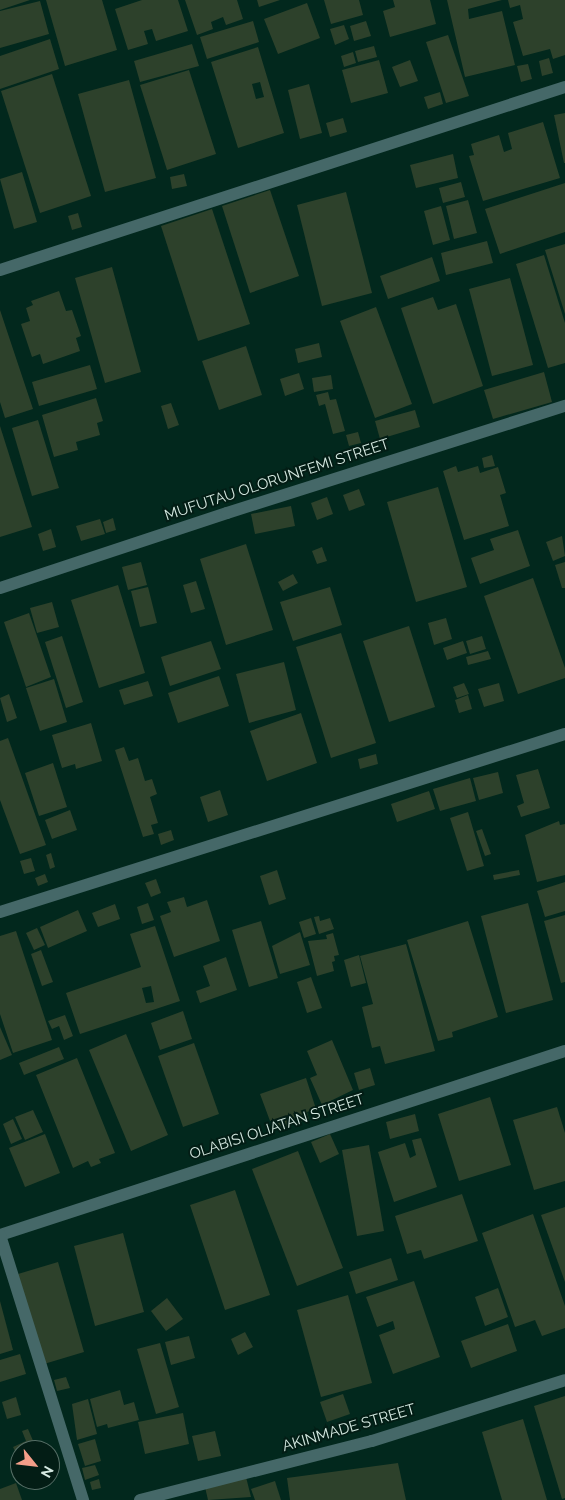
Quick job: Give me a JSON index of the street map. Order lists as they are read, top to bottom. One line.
{"streets":{"street":["MUFUTAU OLORUNFEMI STREET","OLABISI OLIATAN STREET","AKINMADE STREET"]},"north":"bottom right"}
